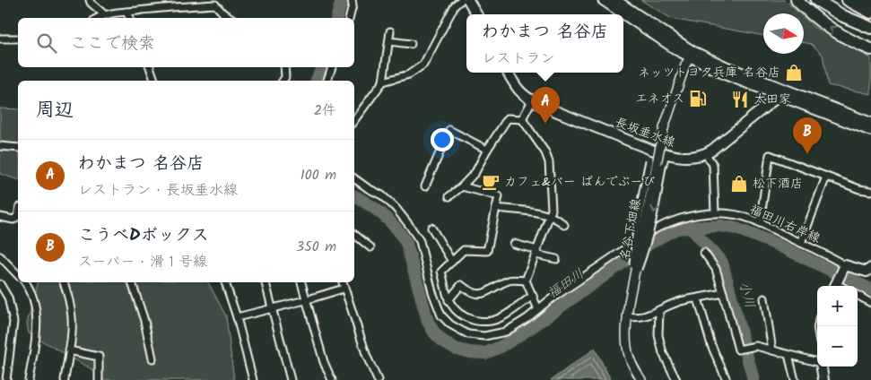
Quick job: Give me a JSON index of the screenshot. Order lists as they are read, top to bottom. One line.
{"streets":{"main road":["長坂垂水線"],"street":["福田川右岸線","名谷下畑線"]},"crossings":[["長坂垂水線","名谷下畑線"]],"water":["福田川","小川"],"places":{"shop":["ネッツトヨタ兵庫 名谷店","松下酒店"],"fuel station":["エネオス"],"restaurant":["太田家"],"cafe":["カフェ&バー ぱんでぶーび"]},"north":"right","page":{"popup":["わかまつ 名谷店","レストラン"],"search":"ここで検索","heading":["周辺","2件"],"pins":["A","B"],"list":[{"mark":"A","name":"わかまつ 名谷店","note":"レストラン · 長坂垂水線","value":"100 m"},{"mark":"B","name":"こうべDボックス","note":"スーパー · 滑１号線","value":"350 m"}],"map_buttons":["+","−"]}}
